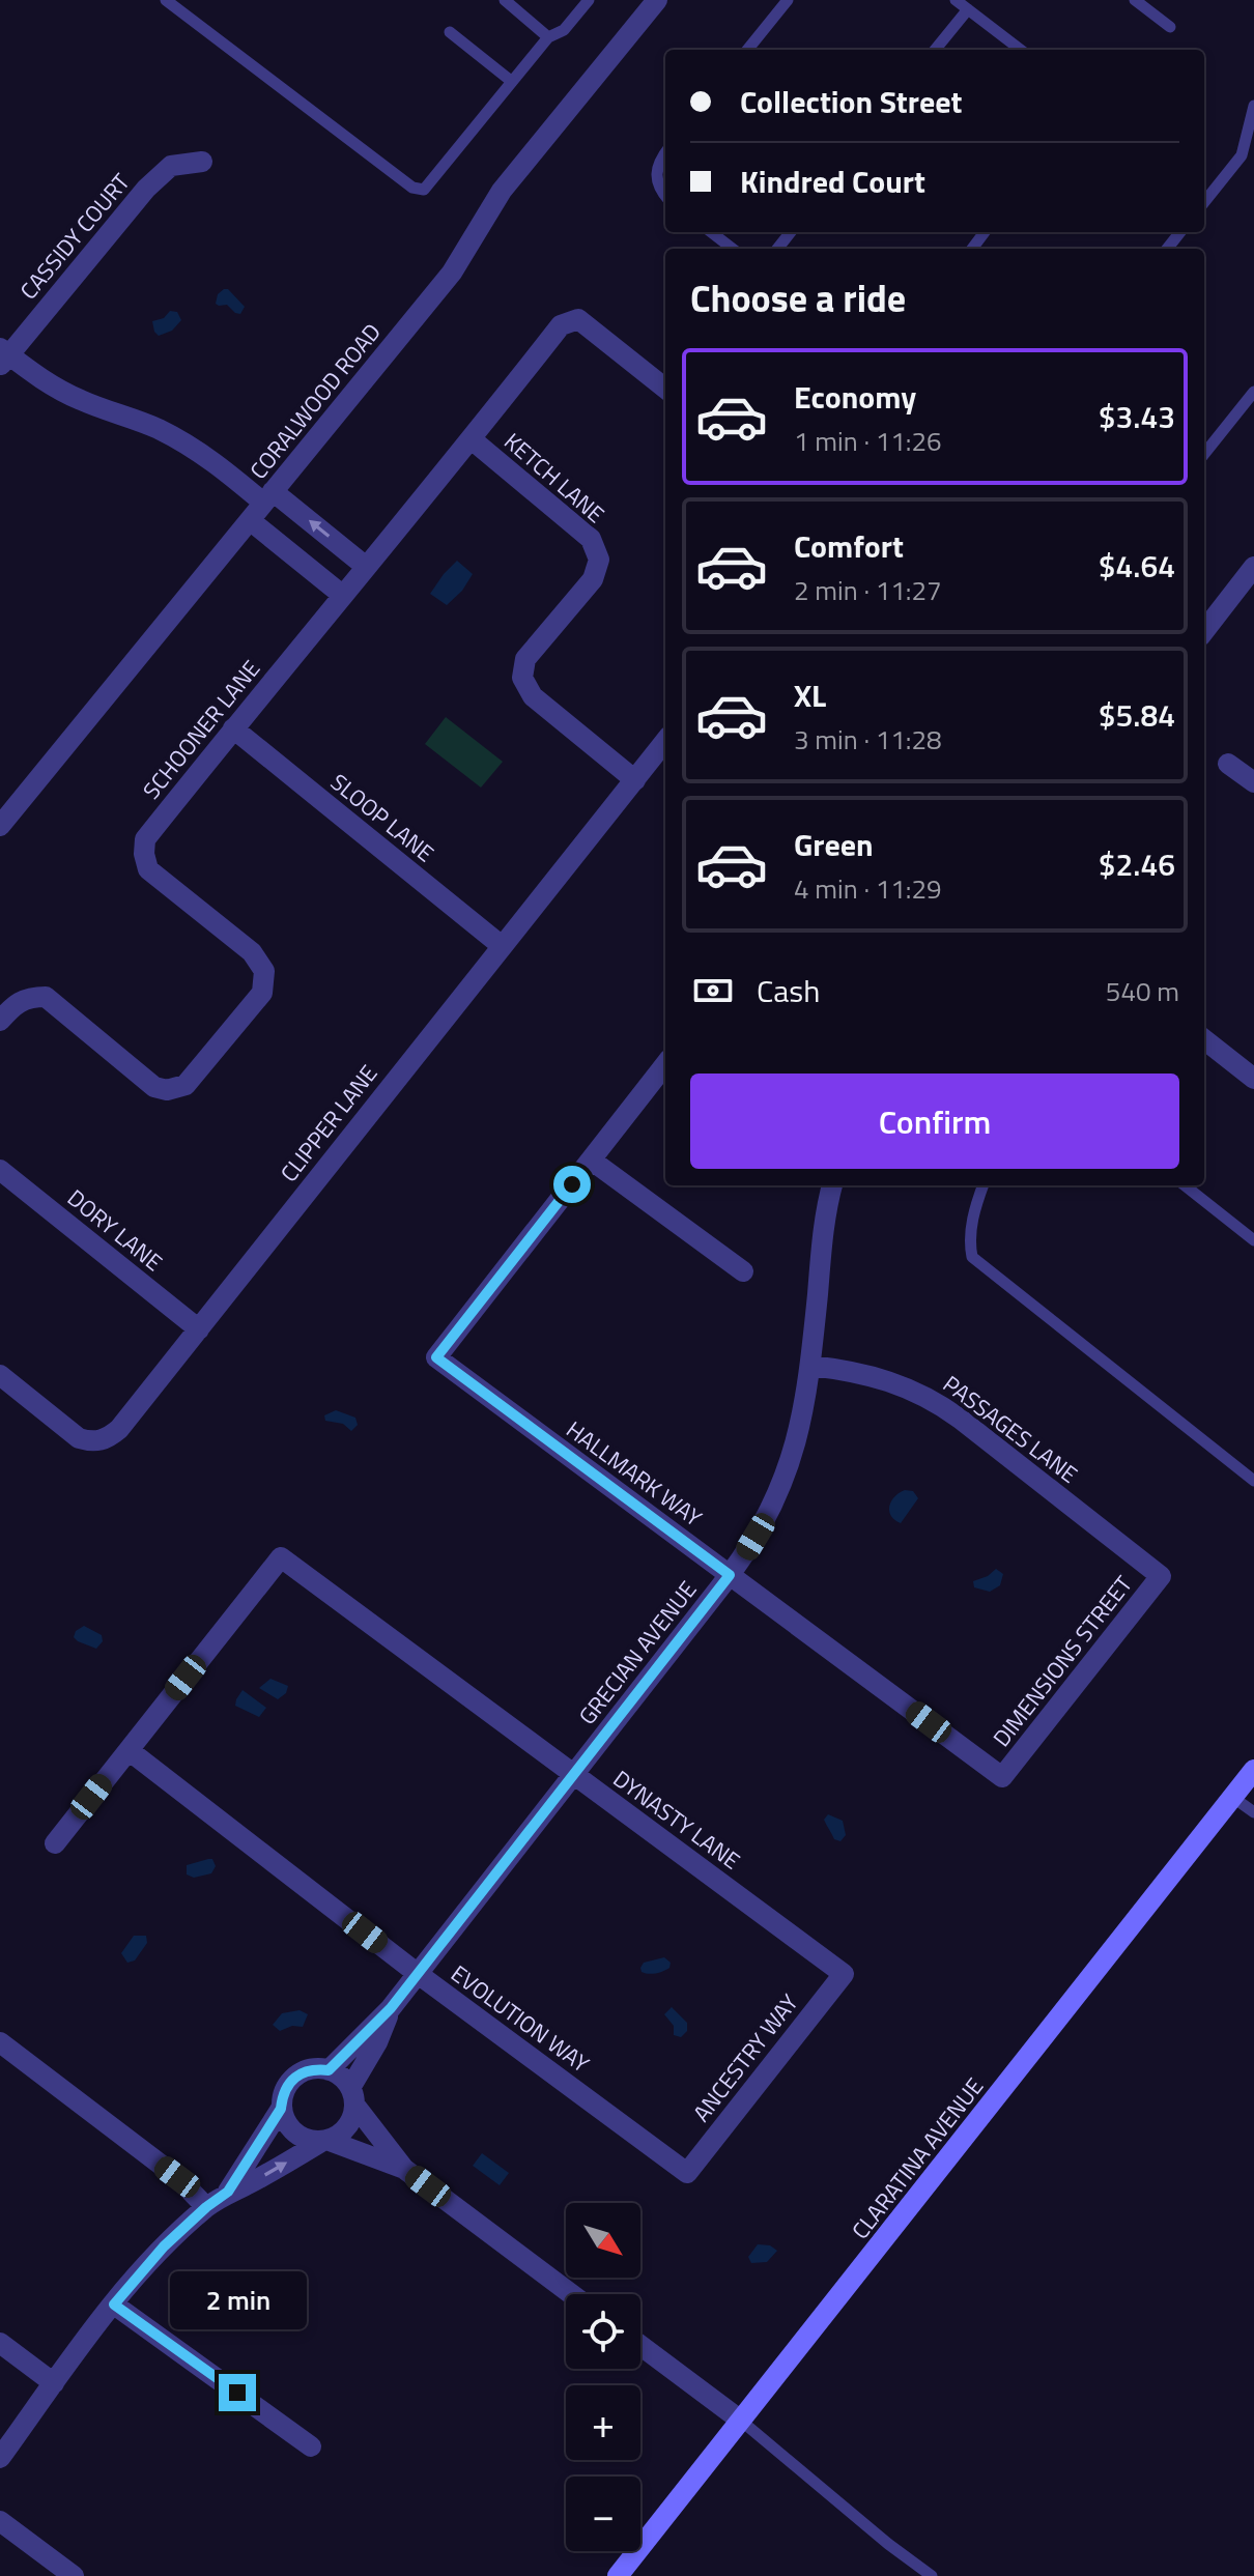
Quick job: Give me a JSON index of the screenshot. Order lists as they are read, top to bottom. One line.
{"streets":{"main road":["CLARATINA AVENUE"],"street":["CASSIDY COURT","CORALWOOD ROAD","KETCH LANE","SCHOONER LANE","SLOOP LANE","CLIPPER LANE","DORY LANE","PASSAGES LANE","HALLMARK WAY","GRECIAN AVENUE","DIMENSIONS STREET","DYNASTY LANE","EVOLUTION WAY","ANCESTRY WAY"]},"crossings":[["KETCH LANE","SCHOONER LANE"],["KETCH LANE","CLIPPER LANE"],["SCHOONER LANE","SLOOP LANE"],["SLOOP LANE","CLIPPER LANE"],["CLIPPER LANE","DORY LANE"],["PASSAGES LANE","GRECIAN AVENUE"],["PASSAGES LANE","DIMENSIONS STREET"],["HALLMARK WAY","GRECIAN AVENUE"],["HALLMARK WAY","DIMENSIONS STREET"],["GRECIAN AVENUE","DYNASTY LANE"],["GRECIAN AVENUE","EVOLUTION WAY"],["DYNASTY LANE","EVOLUTION WAY"],["DYNASTY LANE","ANCESTRY WAY"],["EVOLUTION WAY","ANCESTRY WAY"]],"north":"bottom right","page":{"banner":["Collection Street","Kindred Court"],"heading":"Choose a ride","list":[{"name":"Economy","note":"1 min · 11:26","value":"$3.43"},{"name":"Comfort","note":"2 min · 11:27","value":"$4.64"},{"name":"XL","note":"3 min · 11:28","value":"$5.84"},{"name":"Green","note":"4 min · 11:29","value":"$2.46"}],"pay":["Cash","540 m"],"buttons":"Confirm","map_buttons":["+","−"],"bubble":"2 min"}}
